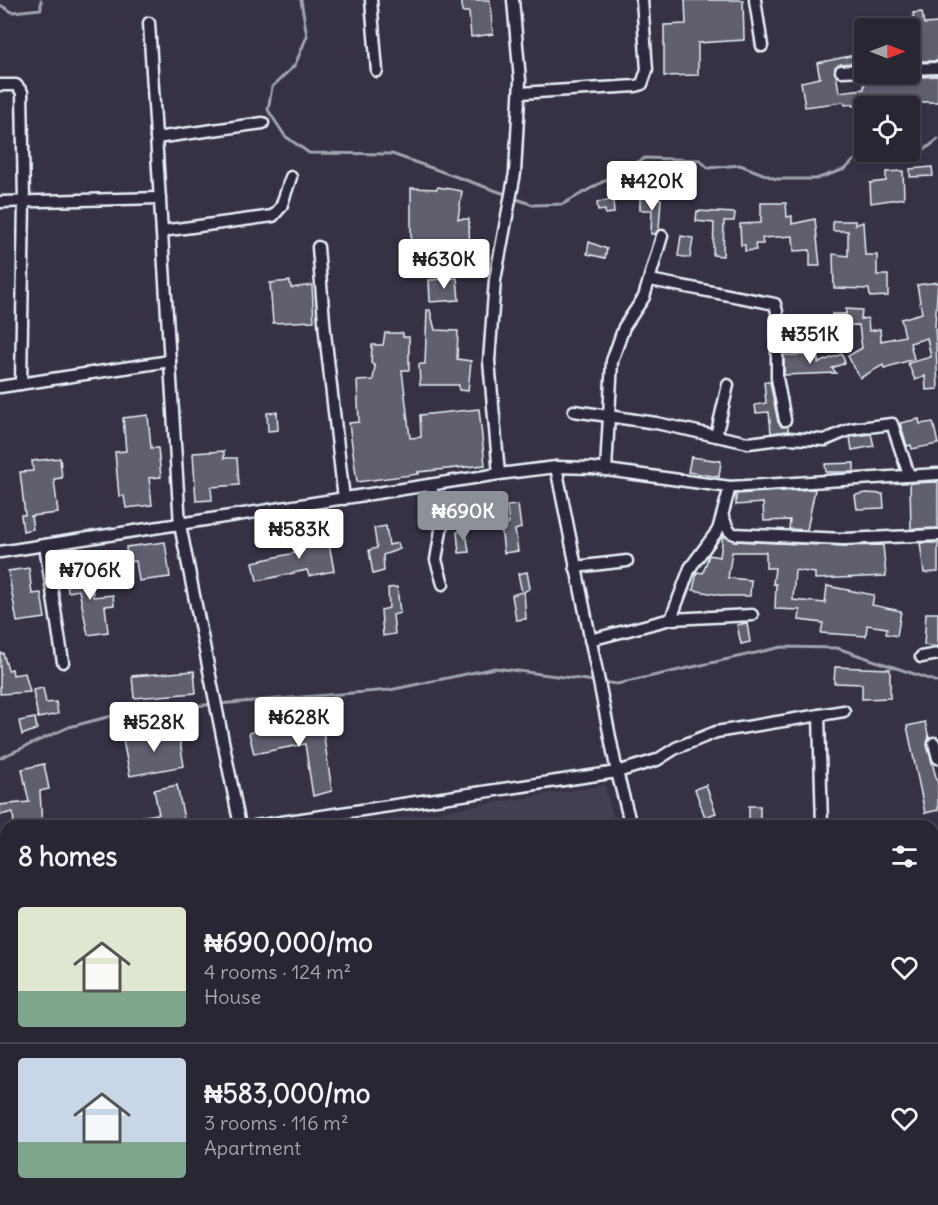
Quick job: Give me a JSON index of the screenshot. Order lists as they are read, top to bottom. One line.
{"north":"right","page":{"price":["₦420K","₦630K","₦351K","₦690K","₦583K","₦706K","₦628K","₦528K"],"heading":"8 homes","list":[{"name":"₦690,000/mo","note":"4 rooms · 124 m² · House"},{"name":"₦583,000/mo","note":"3 rooms · 116 m² · Apartment"}]}}
